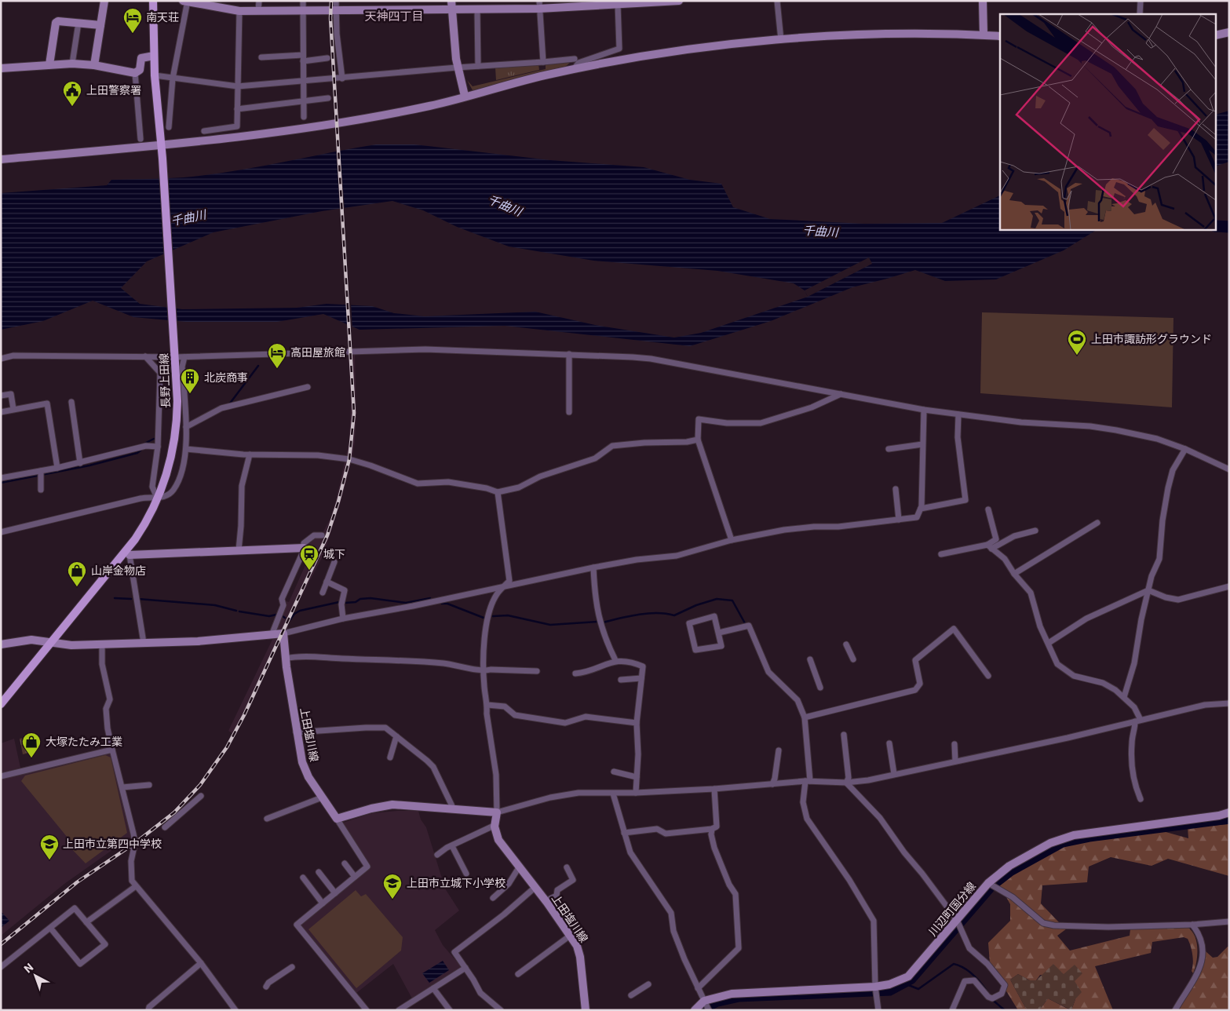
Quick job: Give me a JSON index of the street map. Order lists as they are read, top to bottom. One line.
{"streets":{"main road":["長野上田線"],"street":["上田塩川線","川辺町国分線"]},"districts":["天神四丁目"],"water":["千曲川"],"places":{"hotel":["南天荘","高田屋旅館"],"public building":["上田警察署"],"sports":["上田市諏訪形グラウンド"],"building":["北炭商事"],"station":["城下"],"shop":["山岸金物店","大塚たたみ工業"],"school or university":["上田市立第四中学校","上田市立城下小学校"]},"north":"top left"}
